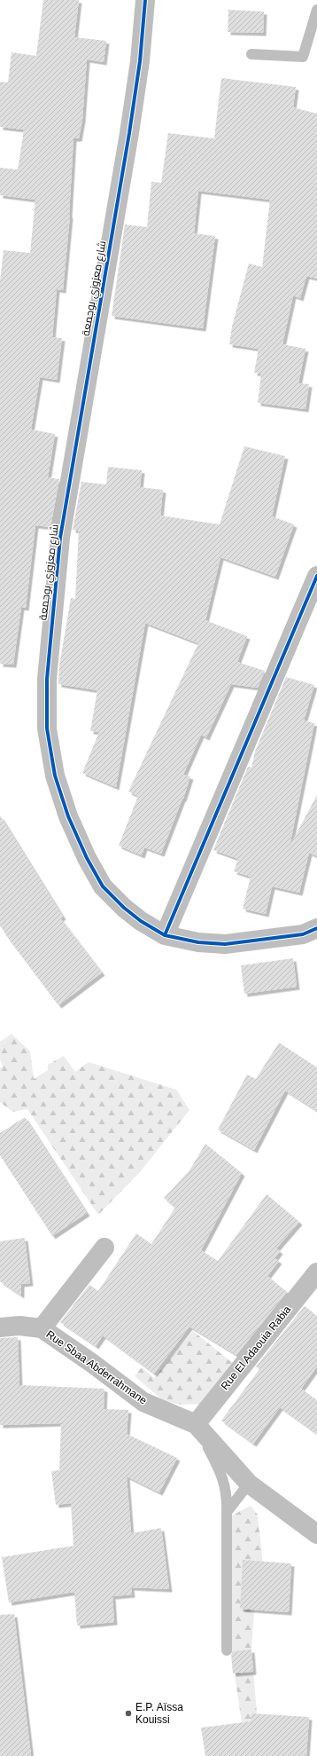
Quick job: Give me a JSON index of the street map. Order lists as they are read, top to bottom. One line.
{"streets":{"street":["شارع معزوزي بوجمعة","Rue El Adaouia Rabia","Rue Sbaa Abderrahmane"]},"crossings":[["Rue El Adaouia Rabia","Rue Sbaa Abderrahmane"]],"places":["E.P. Aïssa Kouissi"]}
